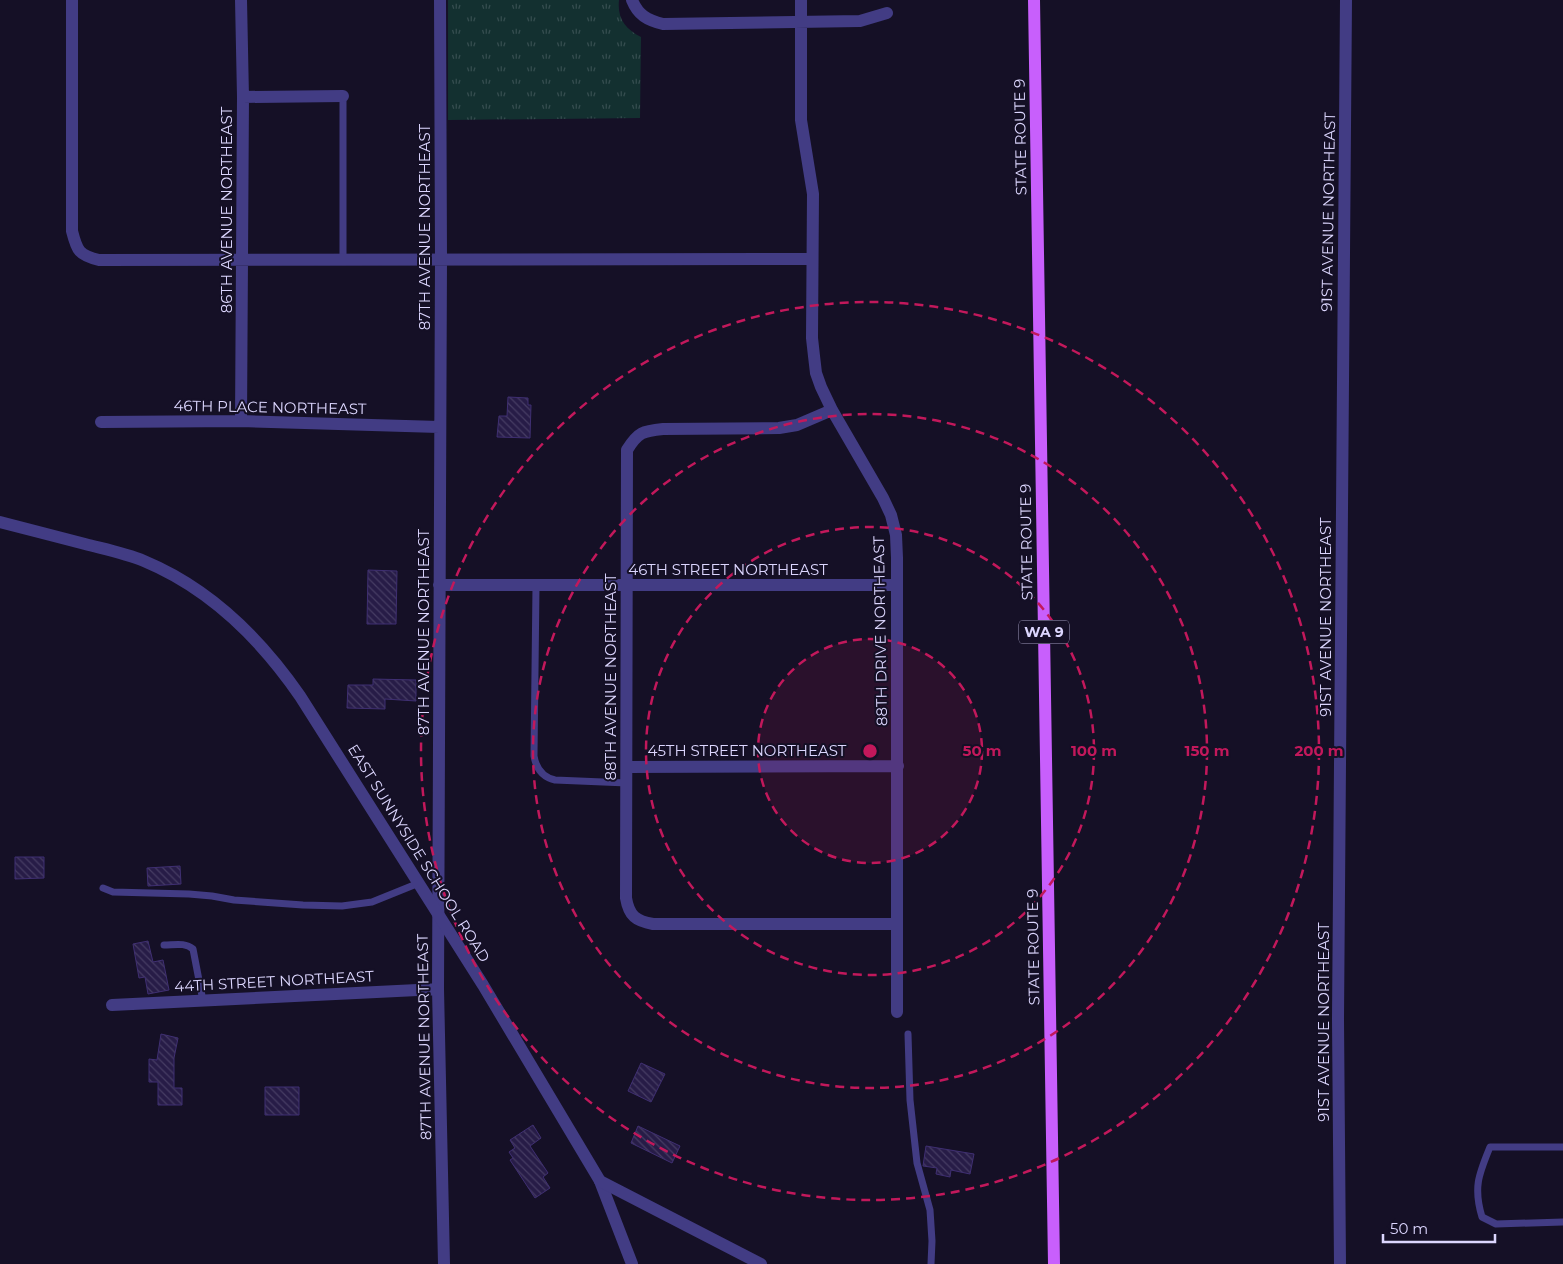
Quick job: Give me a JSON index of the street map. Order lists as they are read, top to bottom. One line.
{"streets":{"main road":["STATE ROUTE 9","WA 9"],"street":["86TH AVENUE NORTHEAST","91ST AVENUE NORTHEAST","87TH AVENUE NORTHEAST","46TH PLACE NORTHEAST","46TH STREET NORTHEAST","88TH DRIVE NORTHEAST","88TH AVENUE NORTHEAST","45TH STREET NORTHEAST","EAST SUNNYSIDE SCHOOL ROAD","44TH STREET NORTHEAST"]},"crossings":[["86TH AVENUE NORTHEAST","46TH PLACE NORTHEAST"],["87TH AVENUE NORTHEAST","46TH PLACE NORTHEAST"],["87TH AVENUE NORTHEAST","46TH STREET NORTHEAST"],["87TH AVENUE NORTHEAST","EAST SUNNYSIDE SCHOOL ROAD"],["87TH AVENUE NORTHEAST","44TH STREET NORTHEAST"],["46TH STREET NORTHEAST","88TH DRIVE NORTHEAST"],["46TH STREET NORTHEAST","88TH AVENUE NORTHEAST"],["88TH DRIVE NORTHEAST","88TH AVENUE NORTHEAST"],["88TH DRIVE NORTHEAST","45TH STREET NORTHEAST"],["88TH AVENUE NORTHEAST","45TH STREET NORTHEAST"]],"scale_bar":"50 m","rings":["50 m","100 m","150 m","200 m"]}
